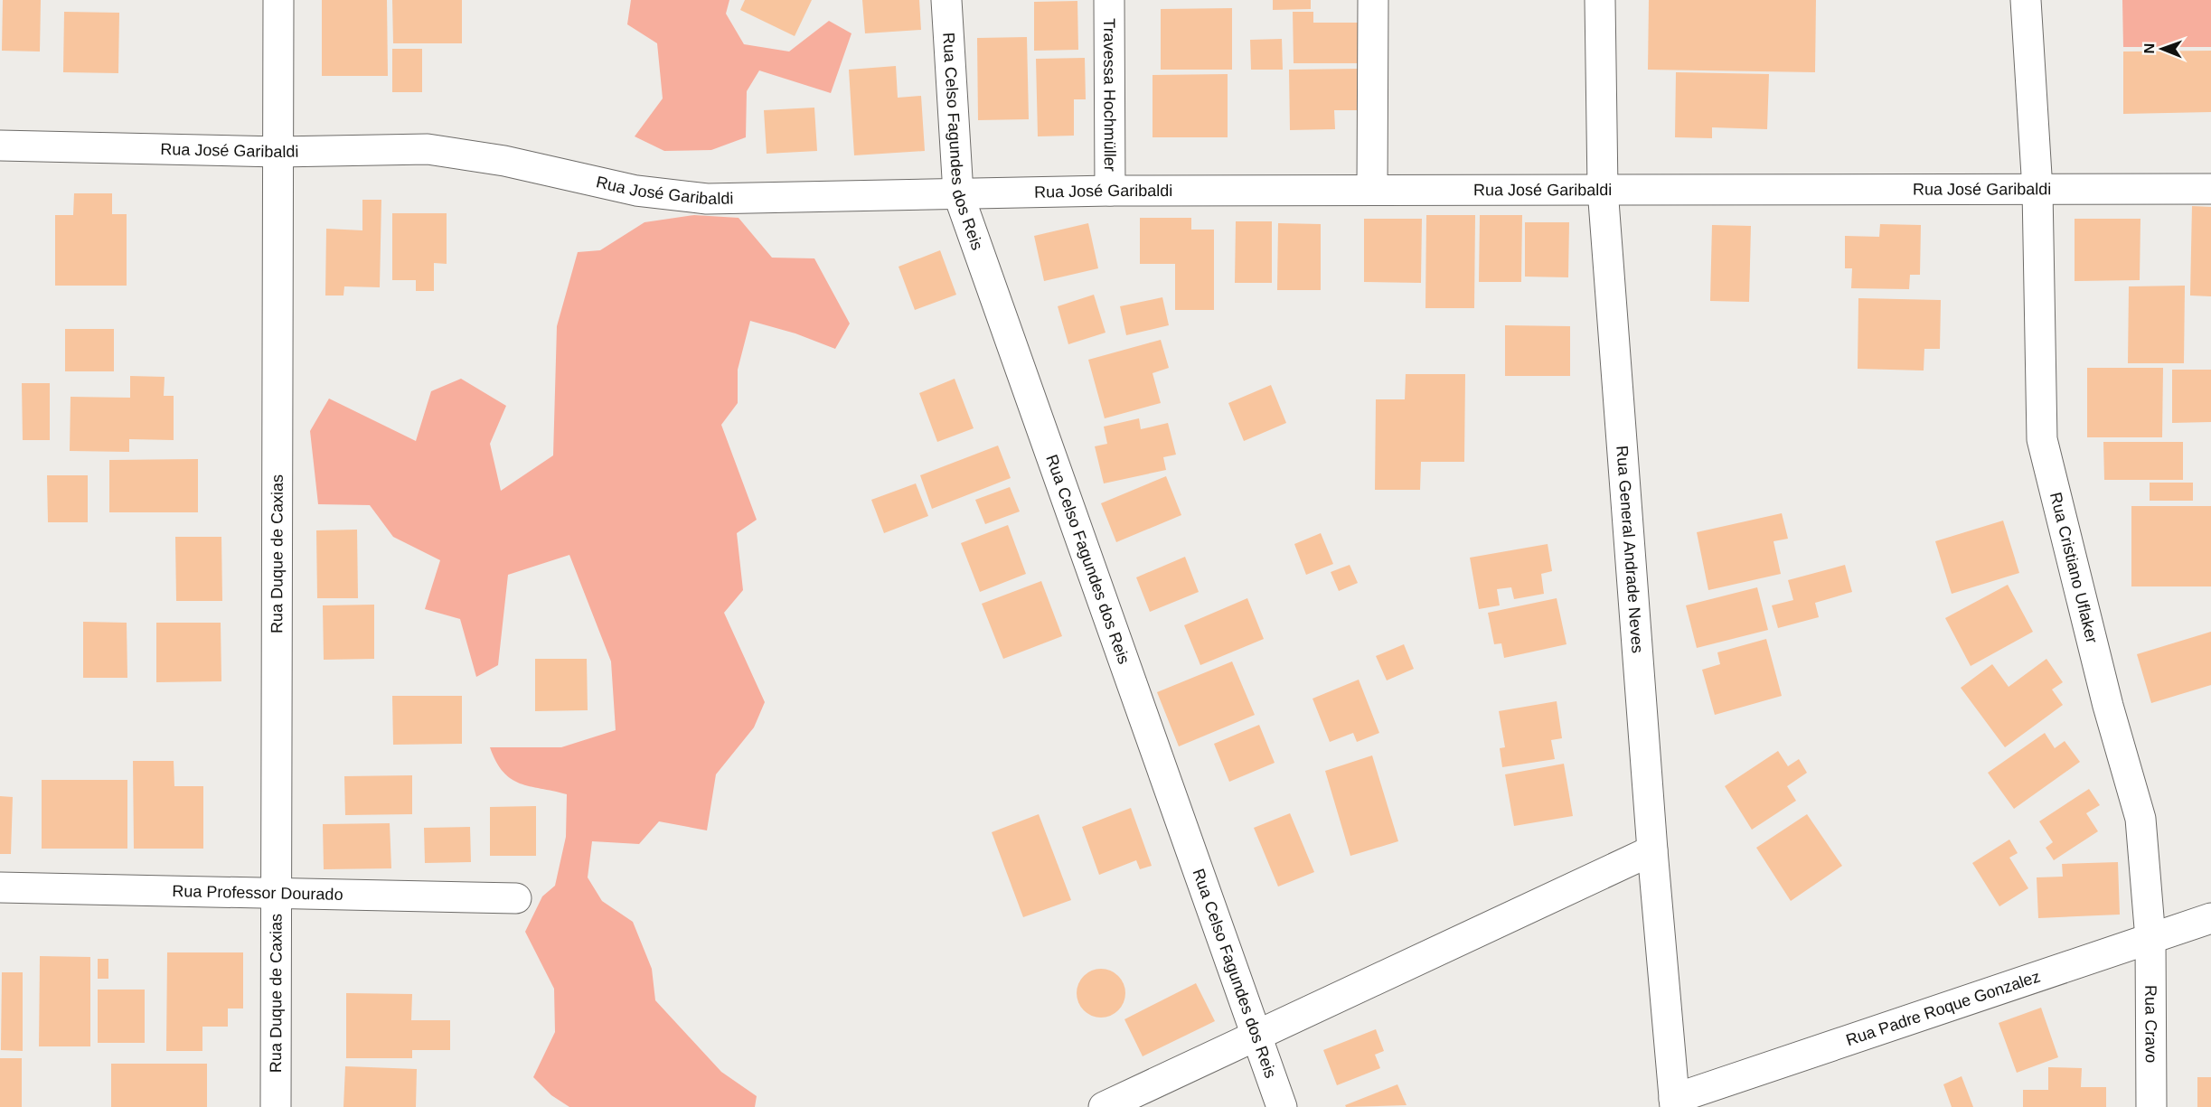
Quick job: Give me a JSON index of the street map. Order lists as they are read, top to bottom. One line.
{"streets":{"street":["Travessa Hochmüller","Rua Celso Fagundes dos Reis","Rua José Garibaldi","Rua General Andrade Neves","Rua Duque de Caxias","Rua Cristiano Uflaker","Rua Professor Dourado","Rua Padre Roque Gonzalez","Rua Cravo"]},"crossings":[["Travessa Hochmüller","Rua José Garibaldi"],["Rua Celso Fagundes dos Reis","Rua José Garibaldi"],["Rua José Garibaldi","Rua General Andrade Neves"],["Rua José Garibaldi","Rua Duque de Caxias"],["Rua José Garibaldi","Rua Cristiano Uflaker"],["Rua General Andrade Neves","Rua Padre Roque Gonzalez"],["Rua Duque de Caxias","Rua Professor Dourado"],["Rua Cristiano Uflaker","Rua Padre Roque Gonzalez"],["Rua Cristiano Uflaker","Rua Cravo"],["Rua Padre Roque Gonzalez","Rua Cravo"]],"north":"left"}
